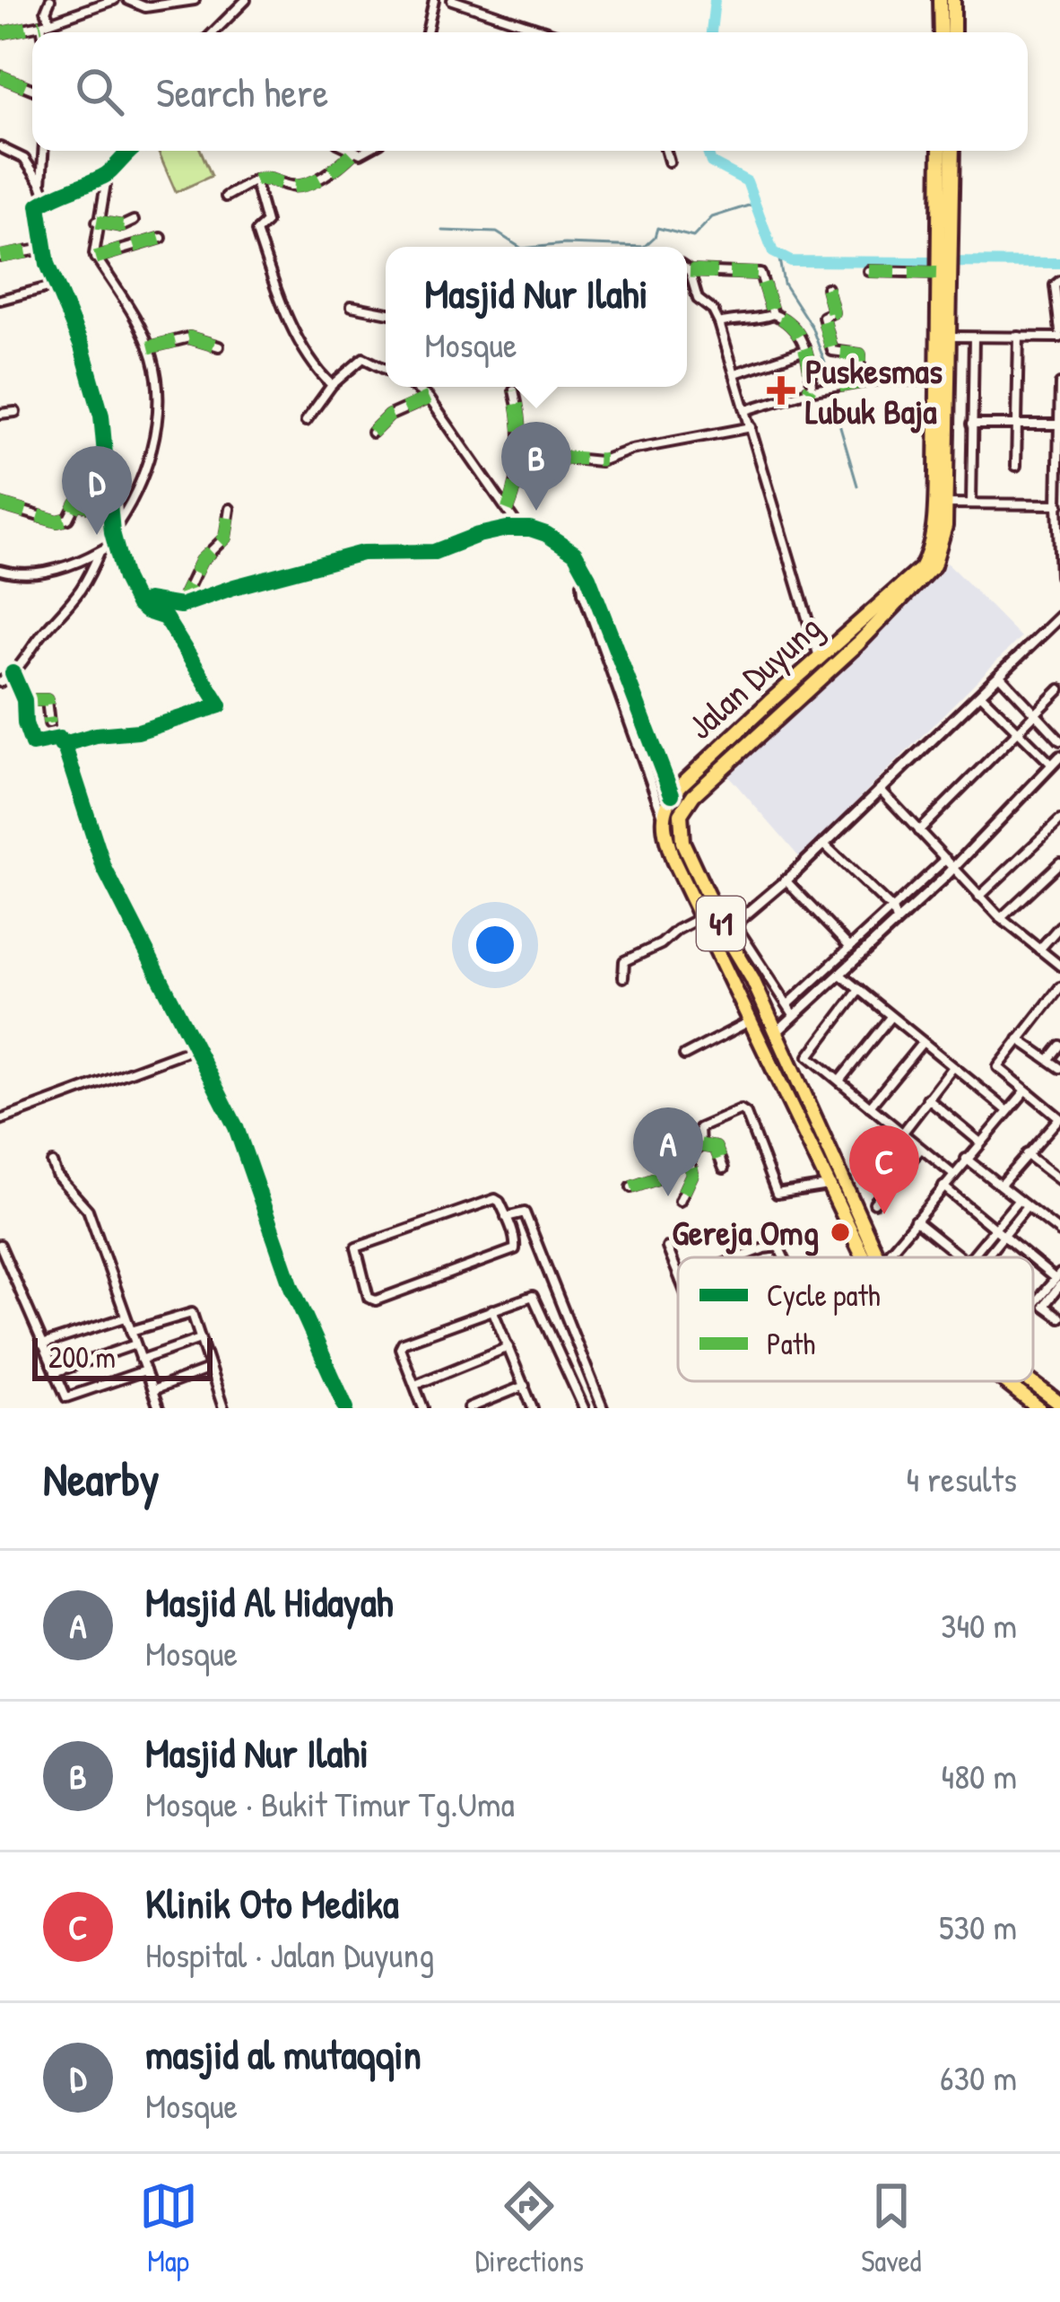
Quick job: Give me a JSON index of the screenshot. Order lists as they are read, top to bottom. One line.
{"streets":{"highway":["Jalan Duyung","41"]},"crossings":[["Jalan Duyung","41"]],"places":{"health":["Puskesmas Lubuk Baja"],"other":["Gereja Omg"]},"legend":["Cycle path","Path"],"scale_bar":"200 m","page":{"search":"Search here","popup":["Masjid Nur Ilahi","Mosque"],"pins":["B","D","A","C"],"scale":"200 m","heading":["Nearby","4 results"],"list":[{"mark":"A","name":"Masjid Al Hidayah","note":"Mosque","value":"340 m"},{"mark":"B","name":"Masjid Nur Ilahi","note":"Mosque · Bukit Timur Tg.Uma","value":"480 m"},{"mark":"C","name":"Klinik Oto Medika","note":"Hospital · Jalan Duyung","value":"530 m"},{"mark":"D","name":"masjid al mutaqqin","note":"Mosque","value":"630 m"}],"nav":["Map","Directions","Saved"]}}
